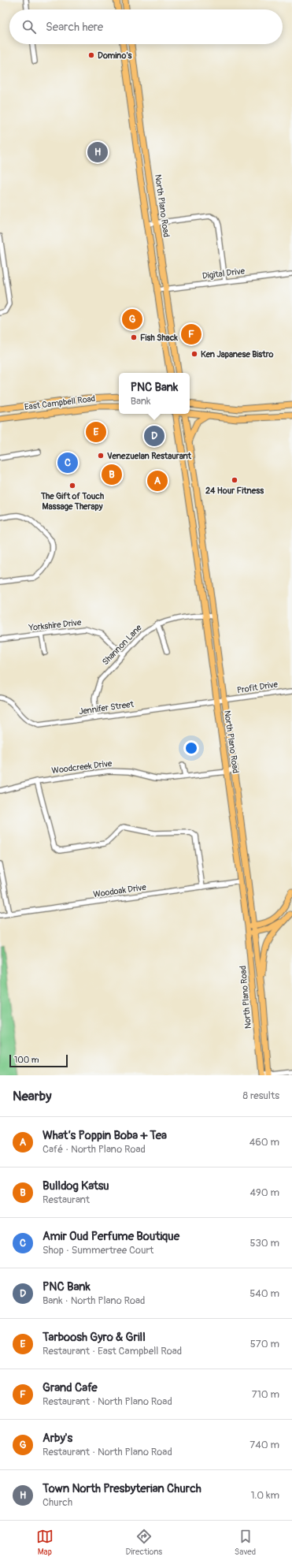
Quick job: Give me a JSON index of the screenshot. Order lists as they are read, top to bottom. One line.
{"streets":{"main road":["North Plano Road","East Campbell Road"],"street":["Digital Drive","Yorkshire Drive","Shannon Lane","Profit Drive","Jennifer Street","Woodcreek Drive","Woodoak Drive"]},"crossings":[["North Plano Road","Digital Drive"],["North Plano Road","Shannon Lane"],["North Plano Road","Profit Drive"],["North Plano Road","Jennifer Street"],["North Plano Road","Woodcreek Drive"],["North Plano Road","Woodoak Drive"],["Yorkshire Drive","Shannon Lane"],["Shannon Lane","Jennifer Street"],["Profit Drive","Jennifer Street"]],"places":["Domino's","Fish Shack","Ken Japanese Bistro","Venezuelan Restaurant","24 Hour Fitness","The Gift of Touch Massage Therapy"],"scale_bar":"100 m","page":{"search":"Search here","pins":["H","G","F","E","D","C","B","A"],"popup":["PNC Bank","Bank"],"scale":"100 m","heading":["Nearby","8 results"],"list":[{"mark":"A","name":"What’s Poppin Boba + Tea","note":"Café · North Plano Road","value":"460 m"},{"mark":"B","name":"Bulldog Katsu","note":"Restaurant","value":"490 m"},{"mark":"C","name":"Amir Oud Perfume Boutique","note":"Shop · Summertree Court","value":"530 m"},{"mark":"D","name":"PNC Bank","note":"Bank · North Plano Road","value":"540 m"},{"mark":"E","name":"Tarboosh Gyro & Grill","note":"Restaurant · East Campbell Road","value":"570 m"},{"mark":"F","name":"Grand Cafe","note":"Restaurant · North Plano Road","value":"710 m"},{"mark":"G","name":"Arby's","note":"Restaurant · North Plano Road","value":"740 m"},{"mark":"H","name":"Town North Presbyterian Church","note":"Church","value":"1.0 km"}],"nav":["Map","Directions","Saved"]}}
